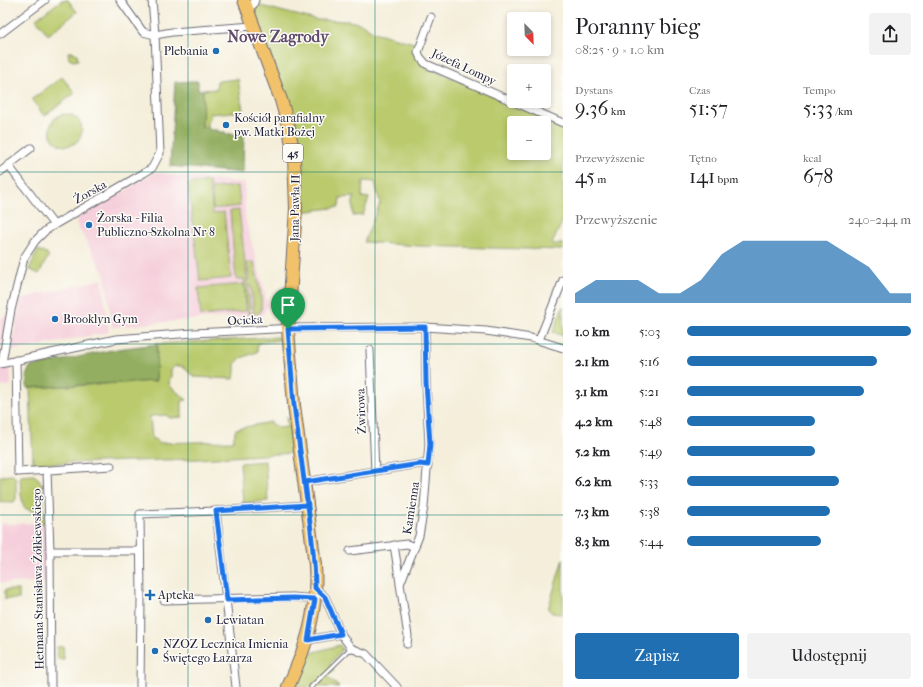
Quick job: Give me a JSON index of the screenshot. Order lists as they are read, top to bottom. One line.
{"streets":{"main road":["45","Jana Pawła II"],"street":["Józefa Lompy","Żorska","Ocicka","Żwirowa","Kamienna","Hetmana Stanisława Żółkiewskiego"]},"crossings":[["45","Jana Pawła II"],["45","Ocicka"],["Żorska","Ocicka"],["Jana Pawła II","Ocicka"],["Ocicka","Kamienna"],["Ocicka","Hetmana Stanisława Żółkiewskiego"]],"districts":["Nowe Zagrody"],"places":{"other":["Plebania","Kościół parafialny pw. Matki Bożej","Żorska - Filia Publiczno-Szkolna Nr 8","Brooklyn Gym","Lewiatan","NZOZ Lecznica Imienia Świętego Łazarza"],"health":["Apteka"]},"north":"bottom right","page":{"heading":["Poranny bieg","08:25 · 9 × 1.0 km"],"map_buttons":["+","−"],"stats":[["Dystans","9.36 km"],["Czas","51:57"],["Tempo","5:33 /km"],["Przewyższenie","45 m"],["Tętno","141 bpm"],["kcal","678"]],"chart":["Przewyższenie","240–244 m"],"list":[{"name":"1.0 km","note":"5:03"},{"name":"2.1 km","note":"5:16"},{"name":"3.1 km","note":"5:21"},{"name":"4.2 km","note":"5:48"},{"name":"5.2 km","note":"5:49"},{"name":"6.2 km","note":"5:33"},{"name":"7.3 km","note":"5:38"},{"name":"8.3 km","note":"5:44"}],"buttons":["Zapisz","Udostępnij"]}}
